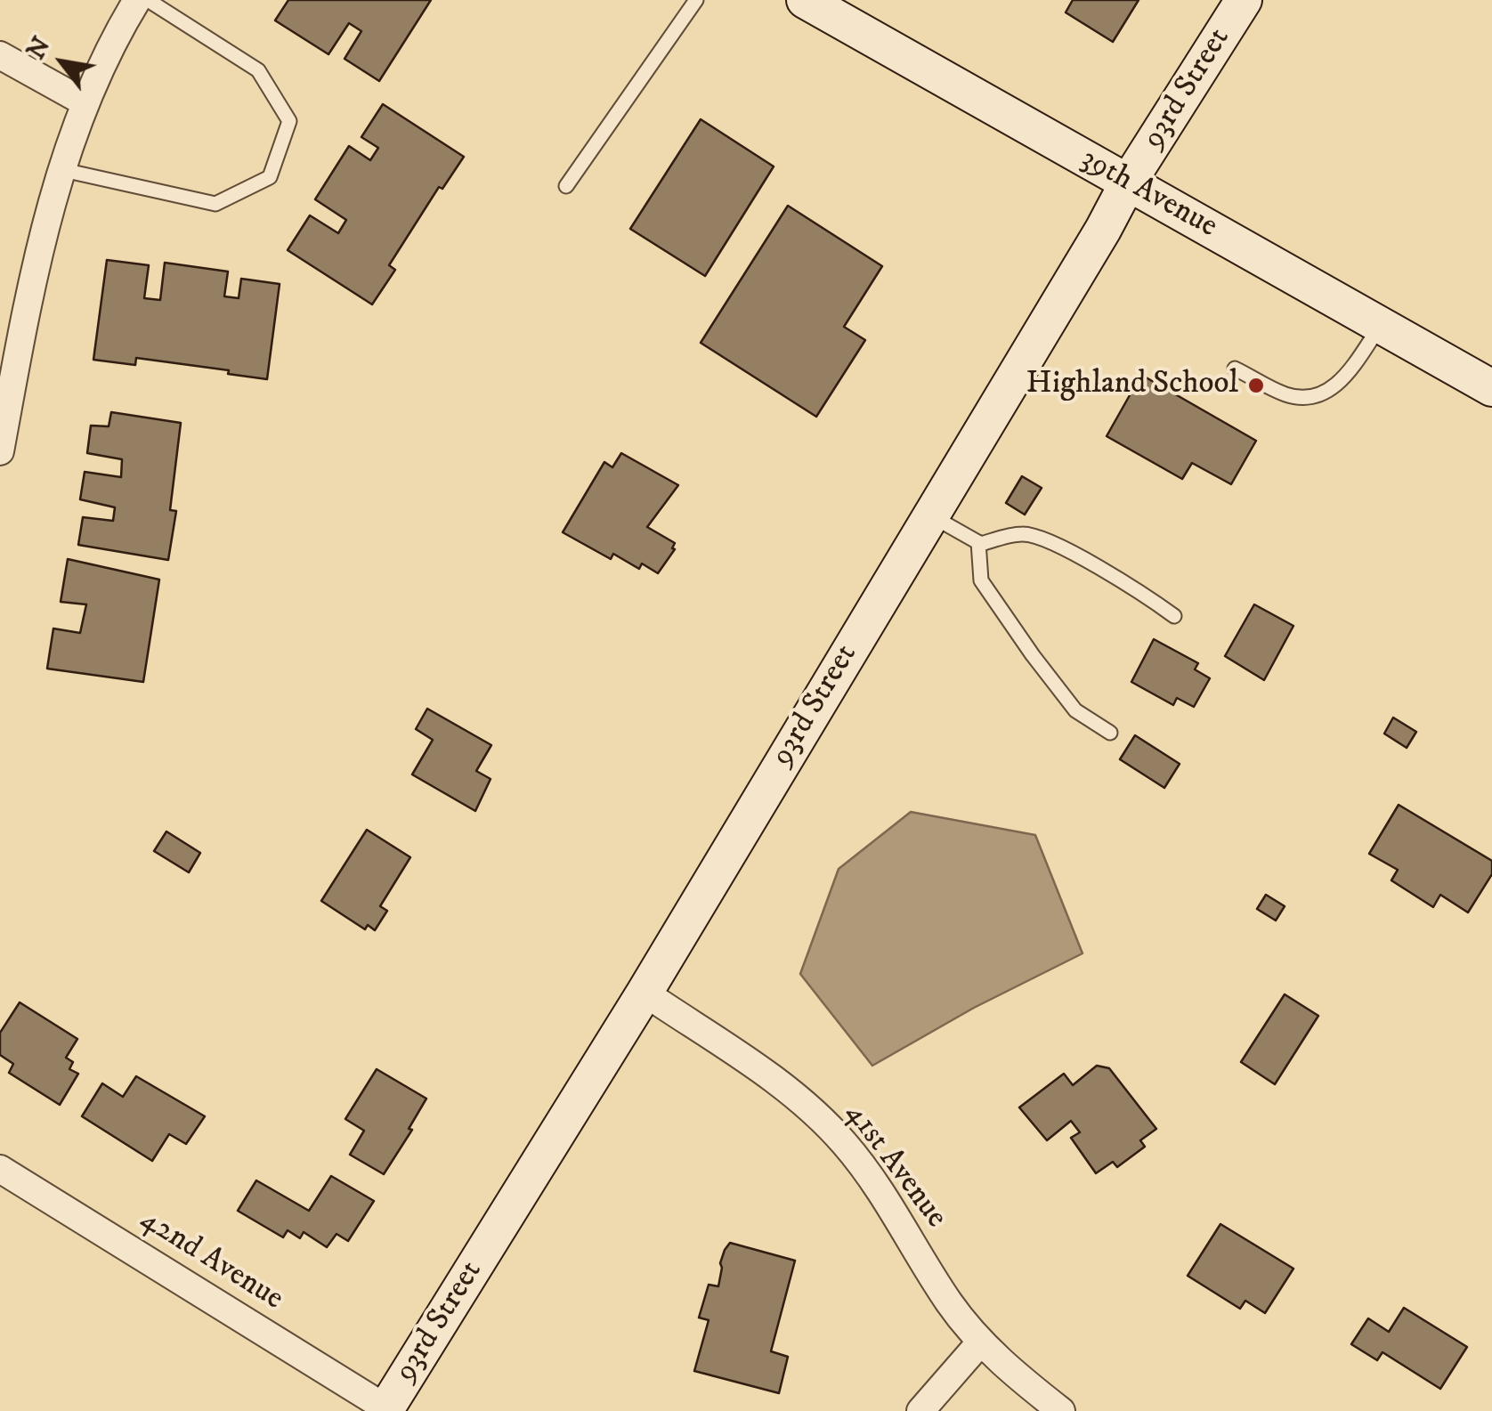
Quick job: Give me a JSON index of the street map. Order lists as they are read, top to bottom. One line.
{"streets":{"street":["93rd Street","39th Avenue","41st Avenue","42nd Avenue"]},"crossings":[["93rd Street","39th Avenue"],["93rd Street","41st Avenue"],["93rd Street","42nd Avenue"]],"places":["Highland School"],"north":"top left"}
